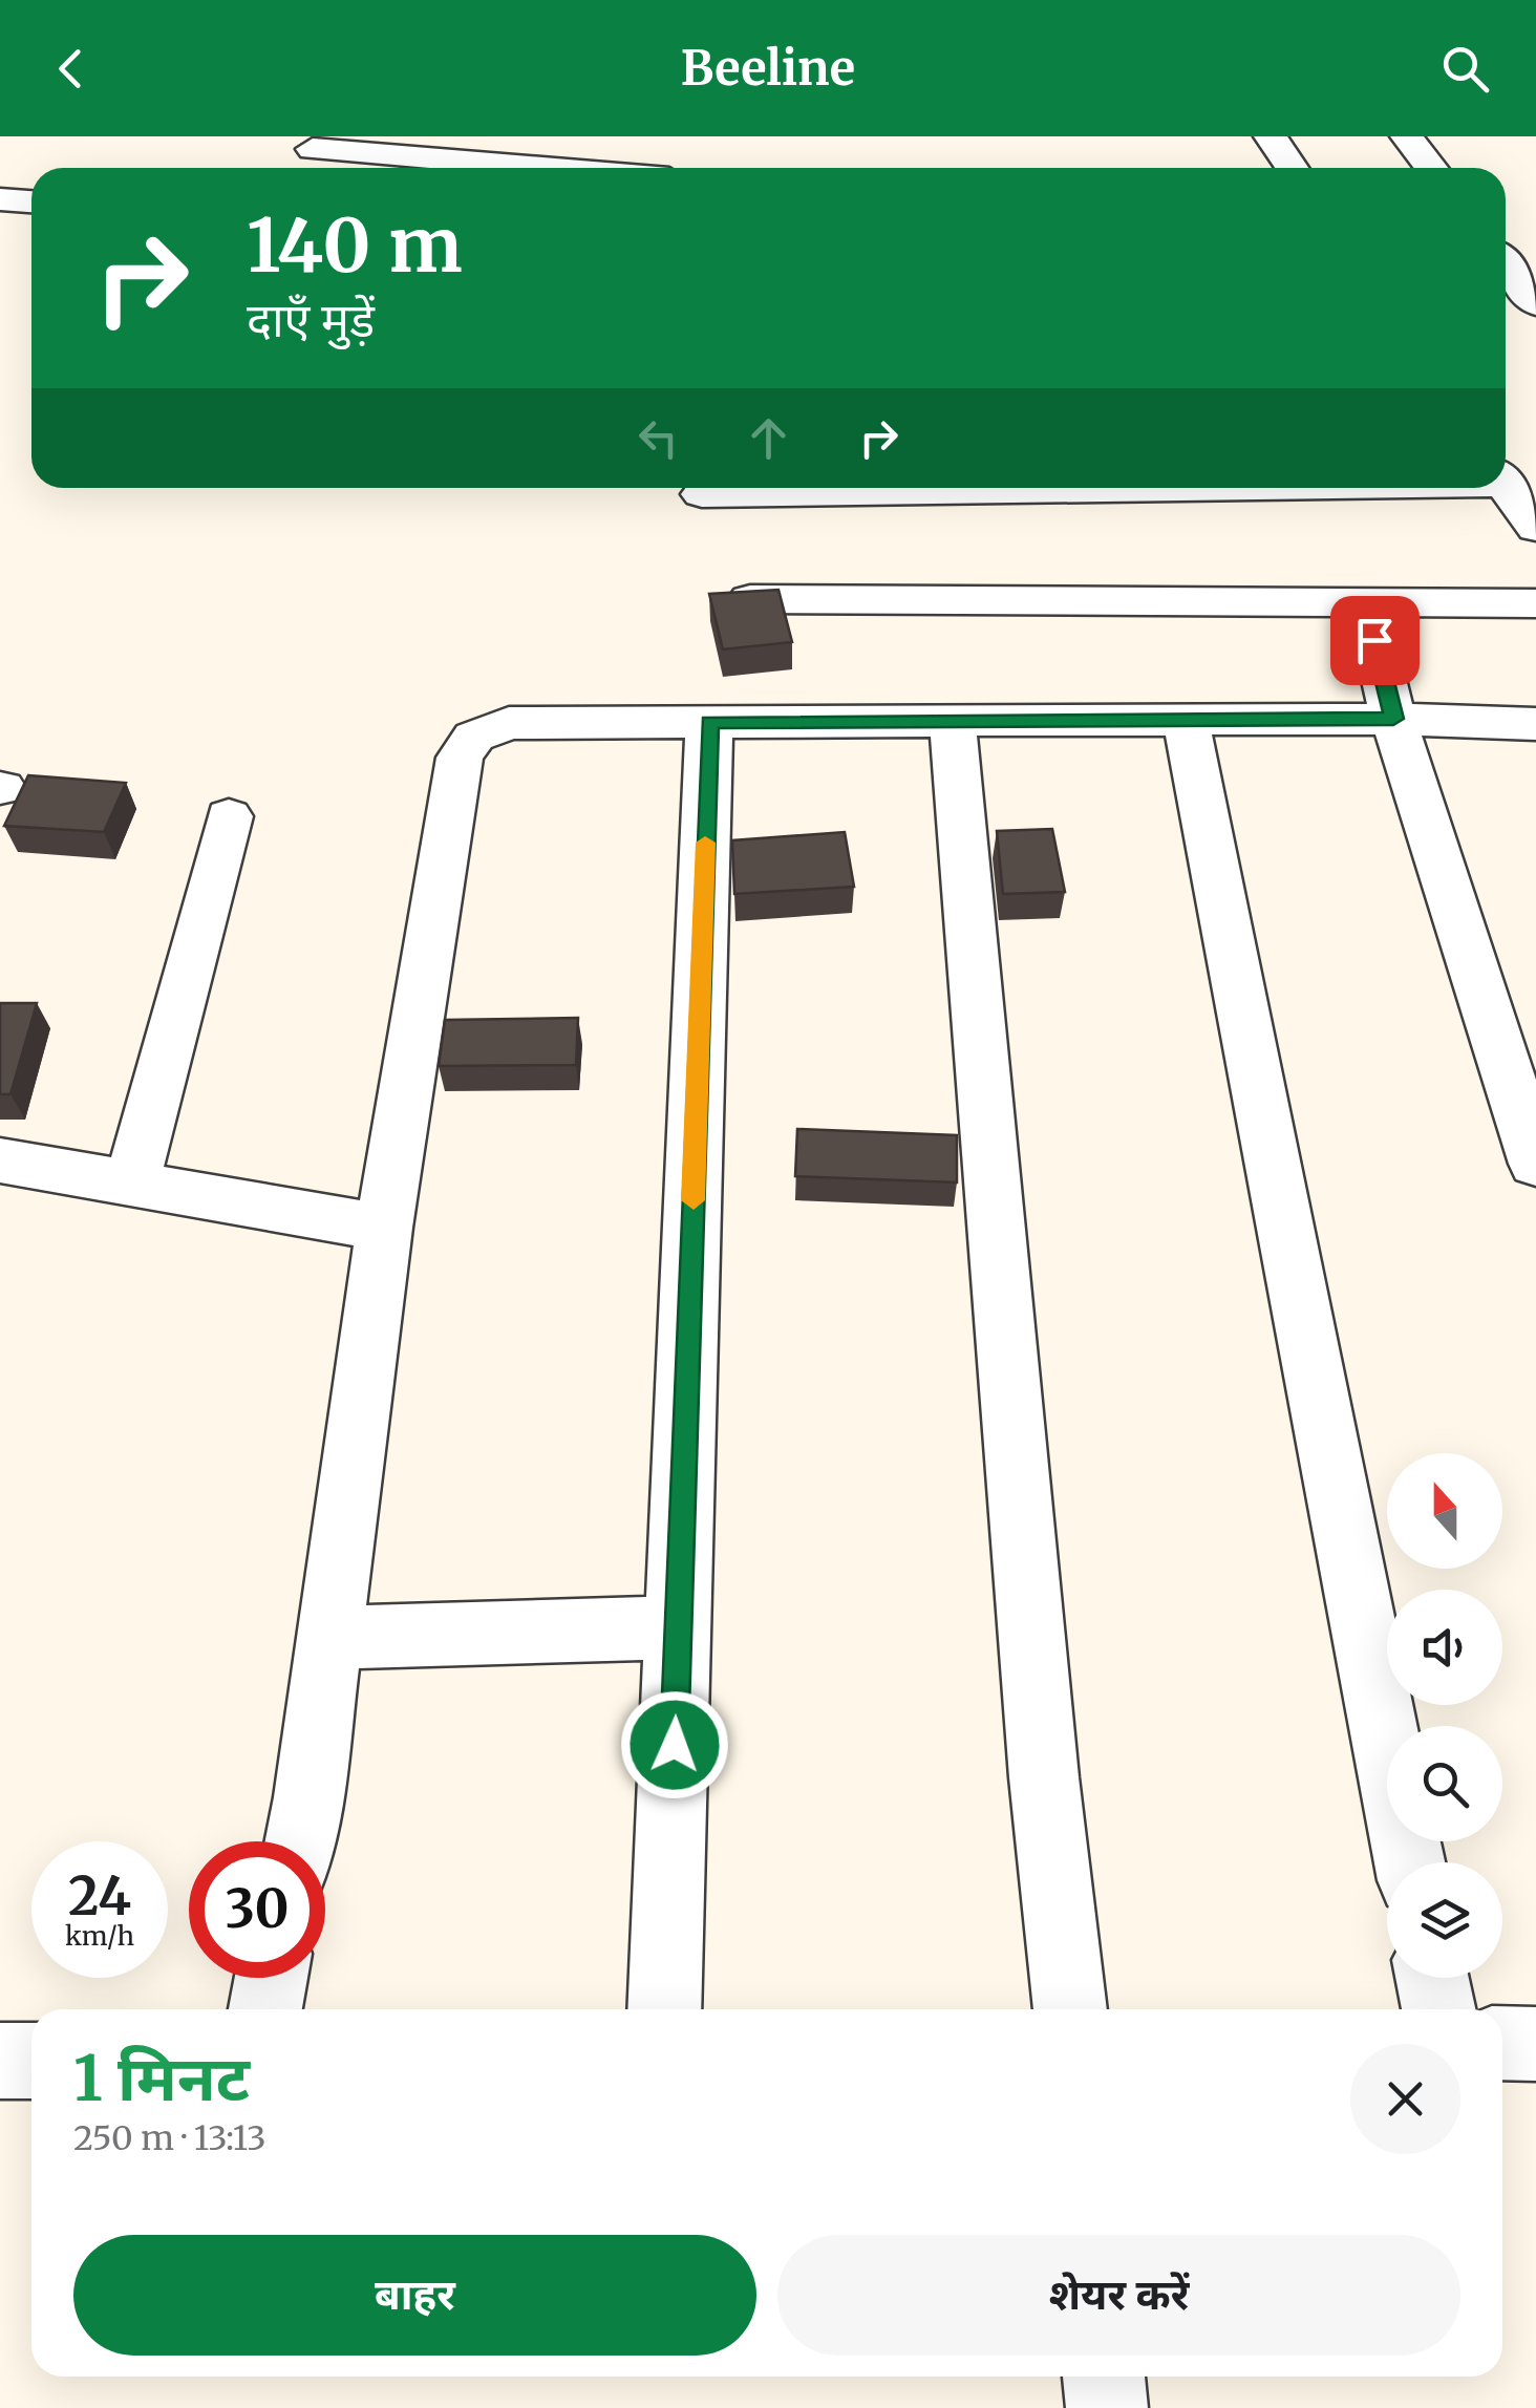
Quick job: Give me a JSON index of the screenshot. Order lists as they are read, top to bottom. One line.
{"north":"top","page":{"header":"Beeline","turn":["140 m","दाएँ मुड़ें"],"speed":"24 km/h","limit":"30","heading":["1 मिनट","250 m · 13:13"],"buttons":["बाहर","शेयर करें"]}}
